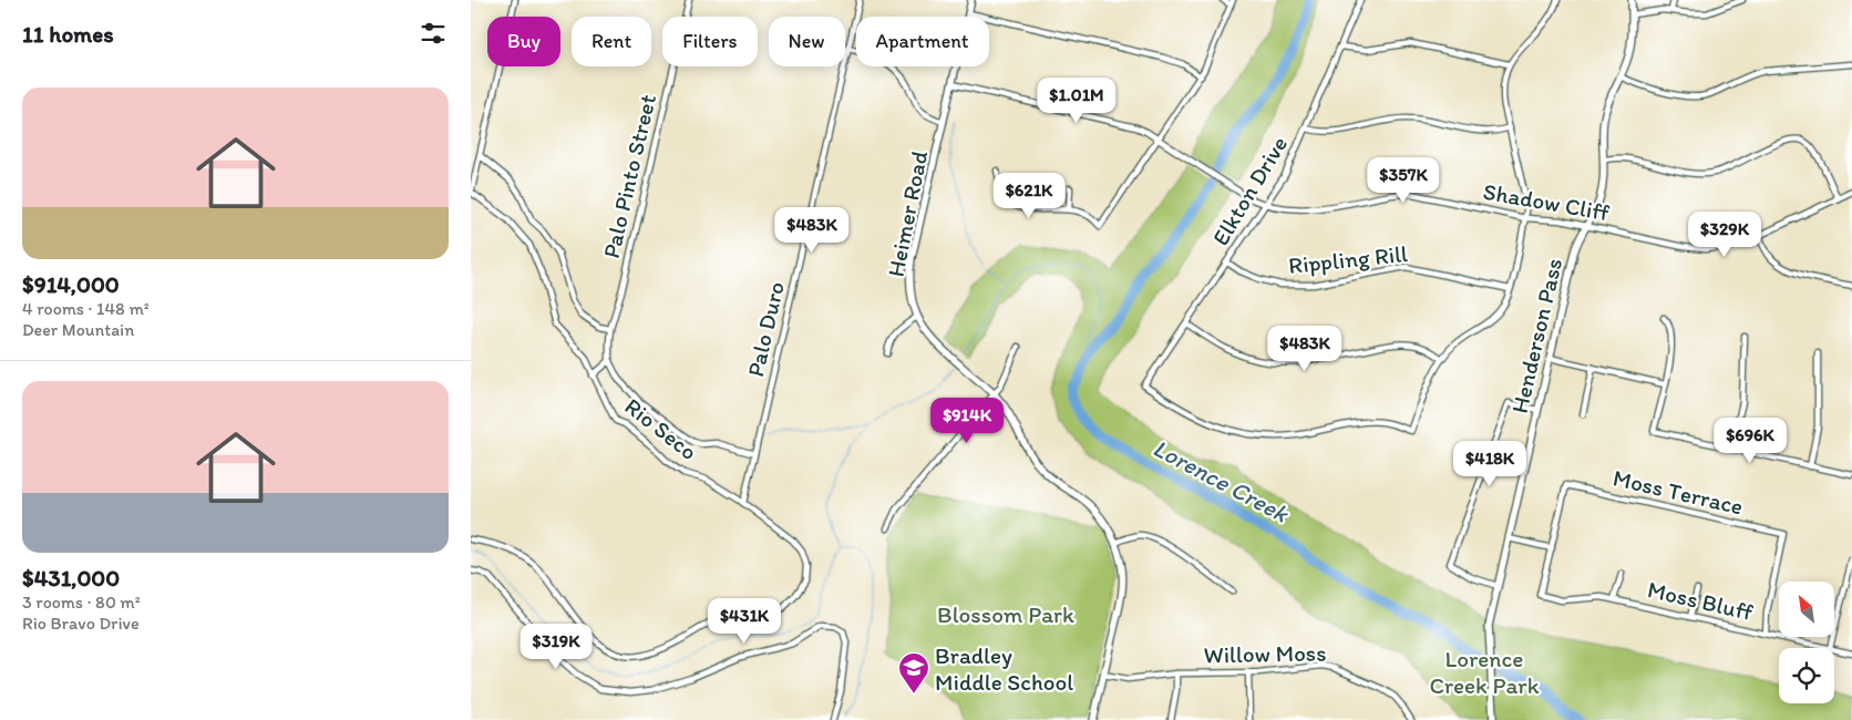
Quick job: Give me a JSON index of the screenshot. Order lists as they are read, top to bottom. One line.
{"streets":{"street":["Palo Pinto Street","Elkton Drive","Shadow Cliff","Heimer Road","Rippling Rill","Palo Duro","Henderson Pass","Rio Seco","Moss Terrace","Moss Bluff","Willow Moss"]},"crossings":[["Palo Pinto Street","Rio Seco"],["Elkton Drive","Shadow Cliff"],["Elkton Drive","Rippling Rill"],["Shadow Cliff","Heimer Road"],["Shadow Cliff","Henderson Pass"],["Heimer Road","Willow Moss"],["Palo Duro","Rio Seco"],["Moss Terrace","Moss Bluff"]],"water":["Lorence Creek"],"parks":["Blossom Park","Lorence Creek Park"],"places":{"school or university":["Bradley Middle School"]},"north":"top left","page":{"heading":"11 homes","chip":["Buy","Rent","Filters","New","Apartment"],"list":[{"name":"$914,000","note":"4 rooms · 148 m² · Deer Mountain"},{"name":"$431,000","note":"3 rooms · 80 m² · Rio Bravo Drive"}],"price":["$1.01M","$357K","$621K","$483K","$329K","$483K","$914K","$696K","$418K","$431K","$319K"]}}
